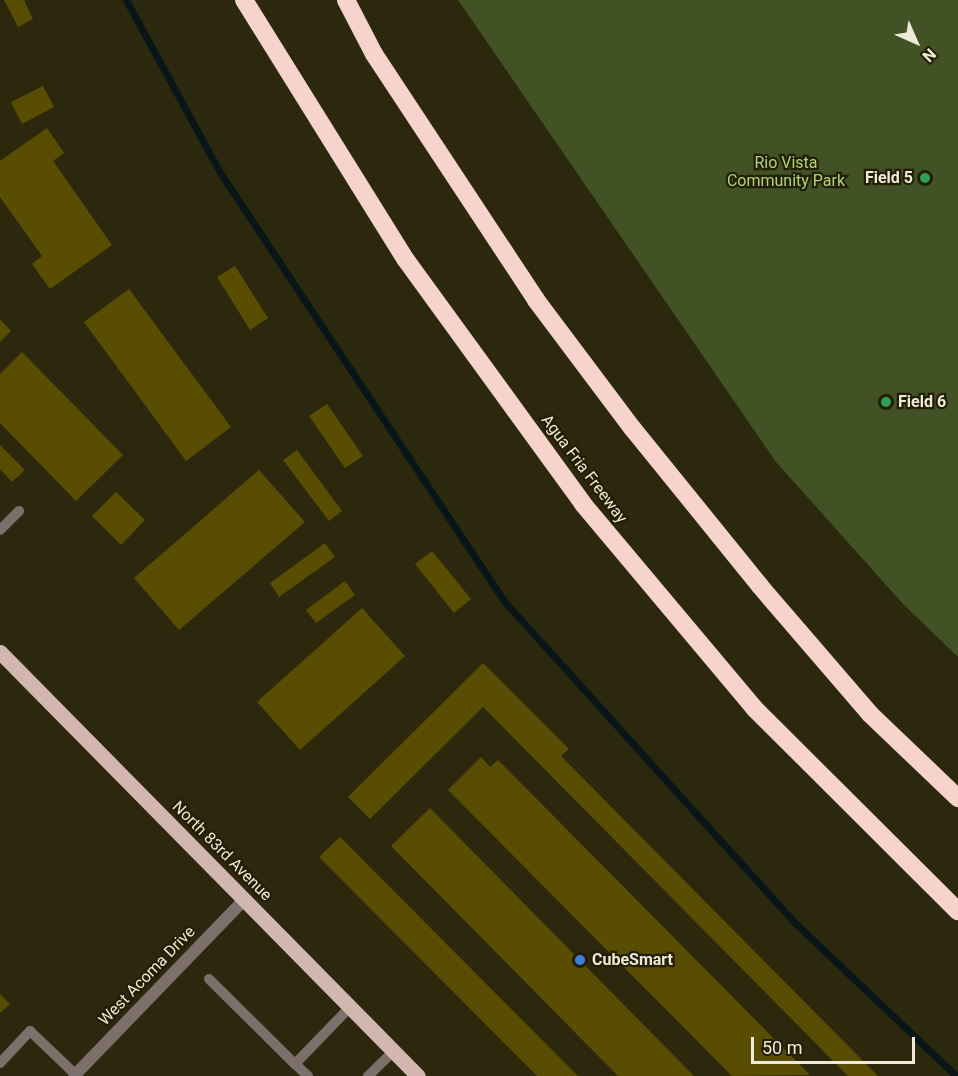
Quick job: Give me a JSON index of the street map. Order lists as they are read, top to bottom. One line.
{"streets":{"highway":["Agua Fria Freeway"],"main road":["North 83rd Avenue"],"street":["West Acoma Drive"]},"crossings":[["North 83rd Avenue","West Acoma Drive"]],"parks":["Rio Vista Community Park"],"places":["Field 5","Field 6","CubeSmart"],"scale_bar":"50 m","north":"bottom right"}
